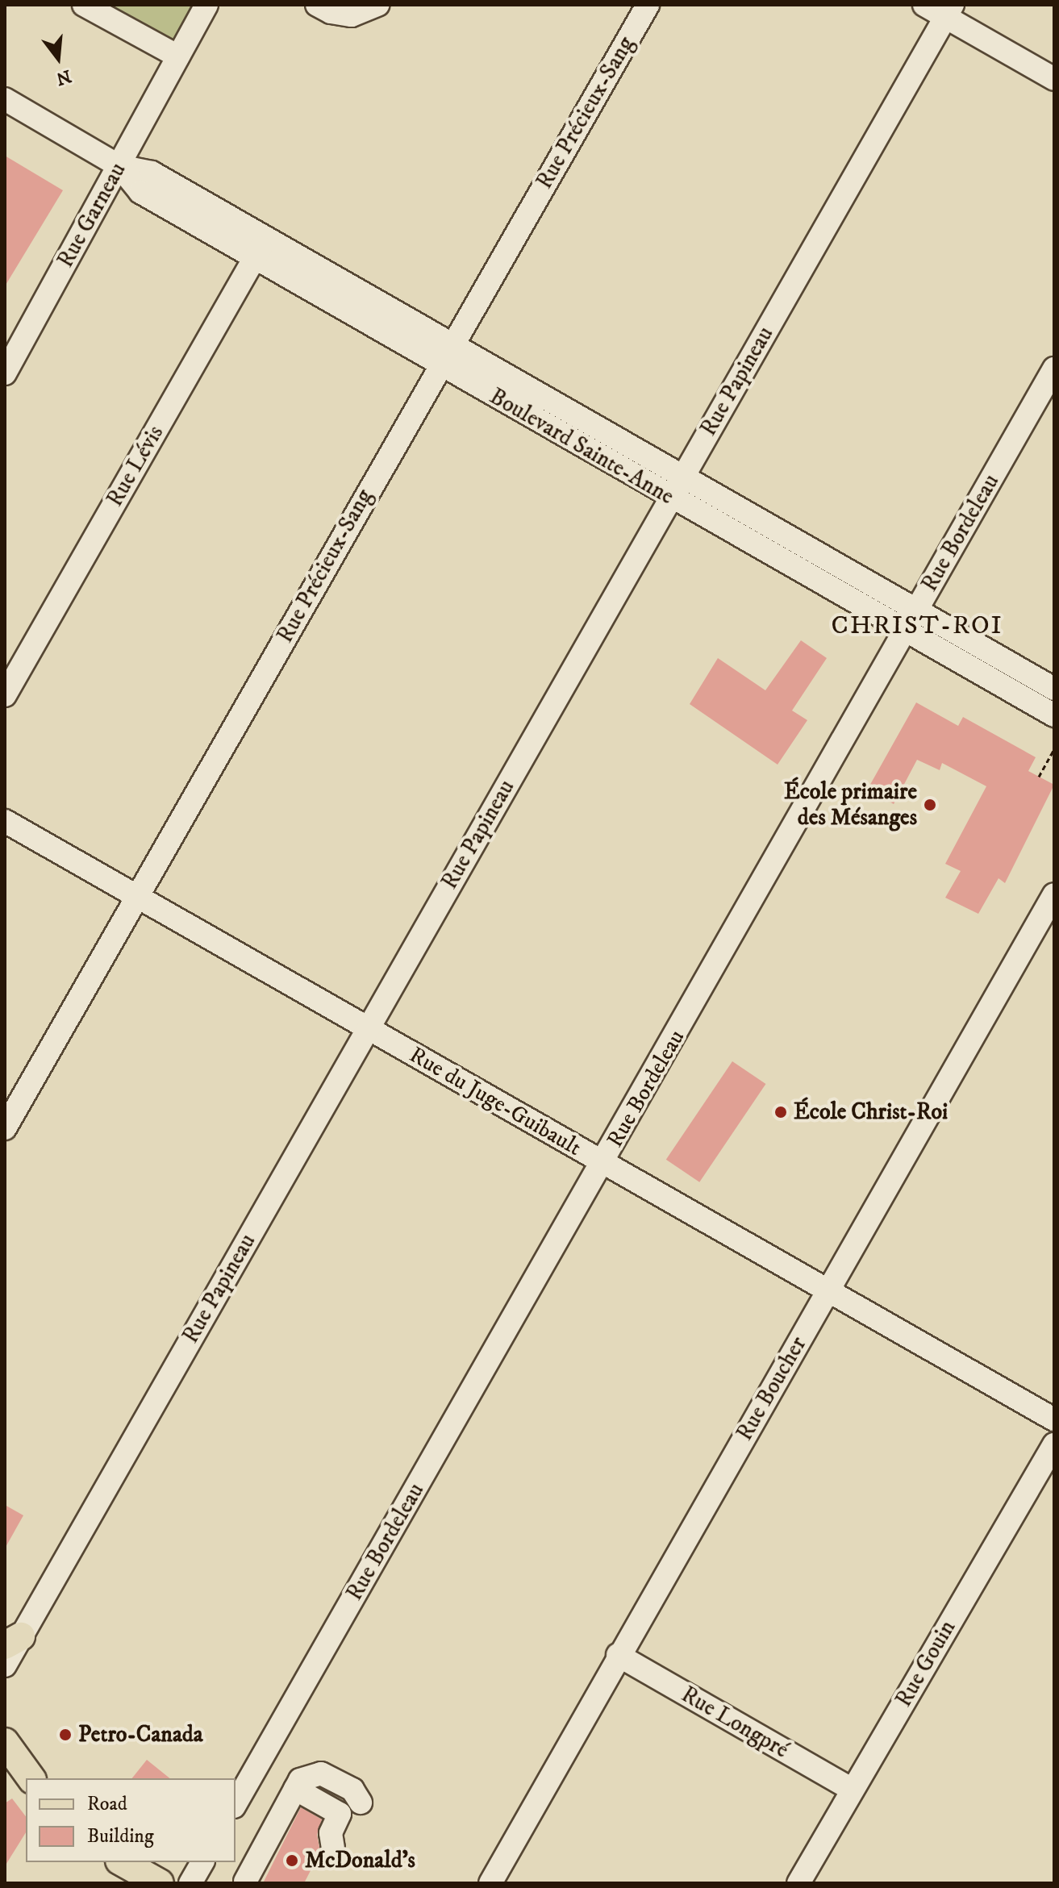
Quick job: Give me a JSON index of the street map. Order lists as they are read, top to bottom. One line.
{"streets":{"street":["Rue Précieux-Sang","Rue Garneau","Rue Papineau","Boulevard Sainte-Anne","Rue Lévis","Rue Bordeleau","Rue du Juge-Guibault","Rue Boucher","Rue Gouin","Rue Longpré"]},"crossings":[["Rue Précieux-Sang","Boulevard Sainte-Anne"],["Rue Précieux-Sang","Rue du Juge-Guibault"],["Rue Garneau","Boulevard Sainte-Anne"],["Rue Papineau","Boulevard Sainte-Anne"],["Rue Papineau","Rue du Juge-Guibault"],["Boulevard Sainte-Anne","Rue Lévis"],["Boulevard Sainte-Anne","Rue Bordeleau"],["Rue Bordeleau","Rue du Juge-Guibault"],["Rue du Juge-Guibault","Rue Boucher"],["Rue Boucher","Rue Longpré"],["Rue Gouin","Rue Longpré"]],"districts":["CHRIST-ROI"],"places":["École primaire des Mésanges","École Christ-Roi","Petro-Canada","McDonald's"],"legend":["Road","Building"],"north":"bottom"}
